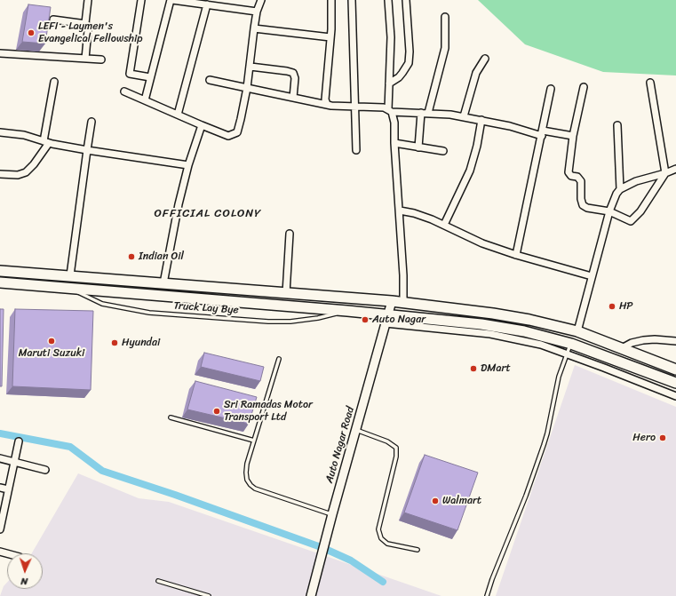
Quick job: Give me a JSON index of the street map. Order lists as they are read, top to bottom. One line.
{"streets":{"street":["Auto Nagar Road"],"lane":["Truck Lay Bye"]},"districts":["OFFICIAL COLONY"],"places":["LEFI - Laymen's Evangelical Fellowship","Indian Oil","HP","Auto Nagar","Maruti Suzuki","Hyundai","DMart","Sri Ramadas Motor Transport Ltd","Hero","Walmart"],"north":"bottom"}
